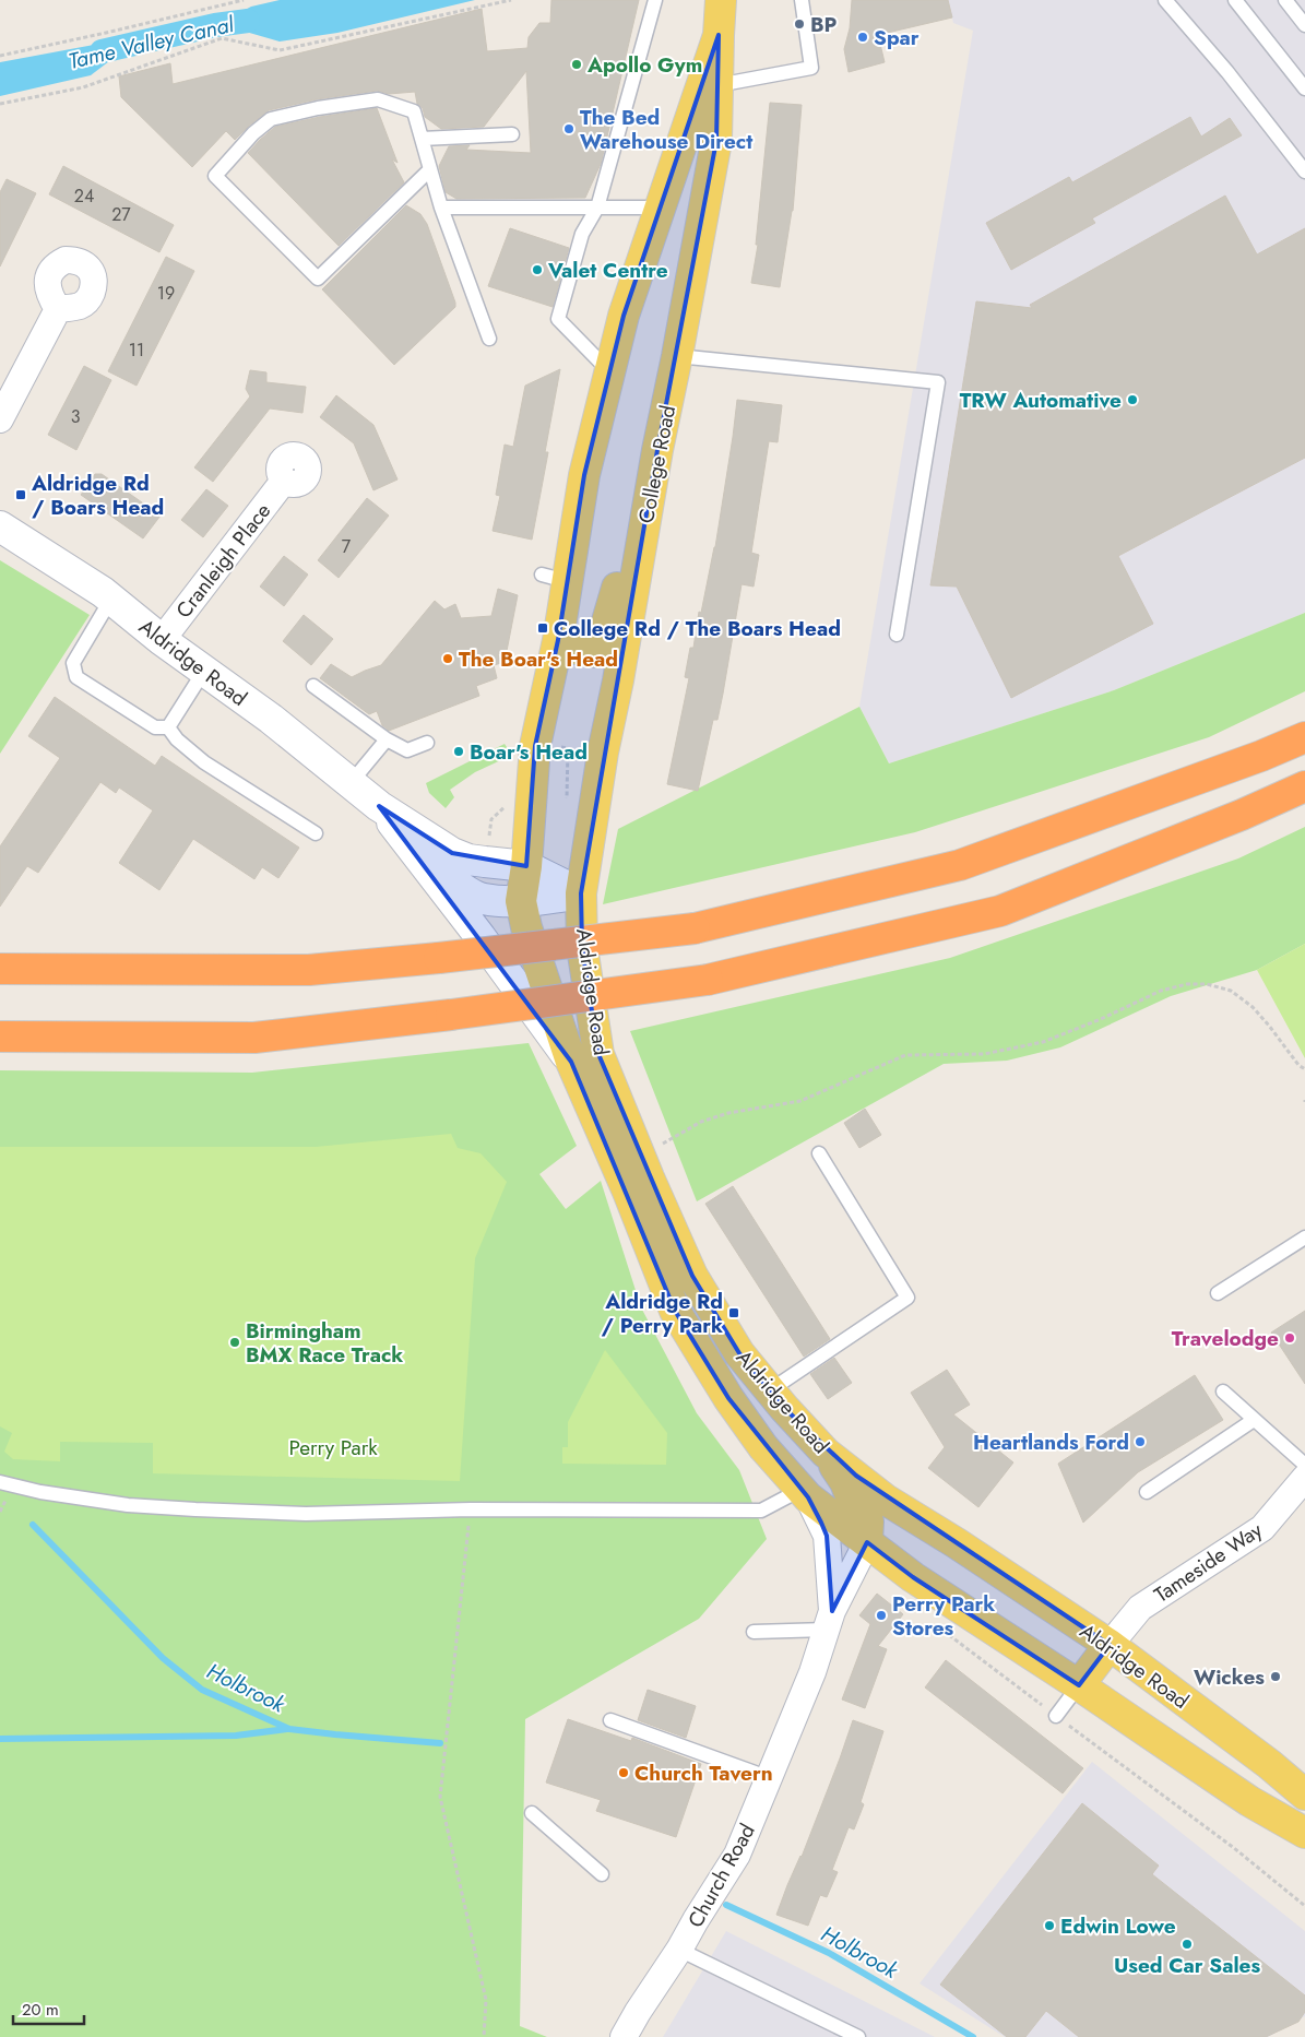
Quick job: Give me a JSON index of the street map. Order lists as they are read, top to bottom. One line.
{"streets":{"main road":["College Road","Aldridge Road"],"street":["Cranleigh Place","Tameside Way","Church Road"]},"crossings":[["College Road","Aldridge Road"],["Cranleigh Place","Aldridge Road"],["Aldridge Road","Tameside Way"],["Aldridge Road","Church Road"]],"water":["Tame Valley Canal","Holbrook"],"parks":["Perry Park"],"places":{"other":["BP","Spar","Apollo Gym","The Bed Warehouse Direct","Valet Centre","TRW Automative","The Boar's Head","Boar's Head","Travelodge","Birmingham BMX Race Track","Heartlands Ford","Perry Park Stores","Wickes","Church Tavern","Edwin Lowe","Used Car Sales"],"transit":["Aldridge Rd / Boars Head","College Rd / The Boars Head","Aldridge Rd / Perry Park"]},"house_numbers":["24","27","19","11","3","7"],"scale_bar":"20 m"}
